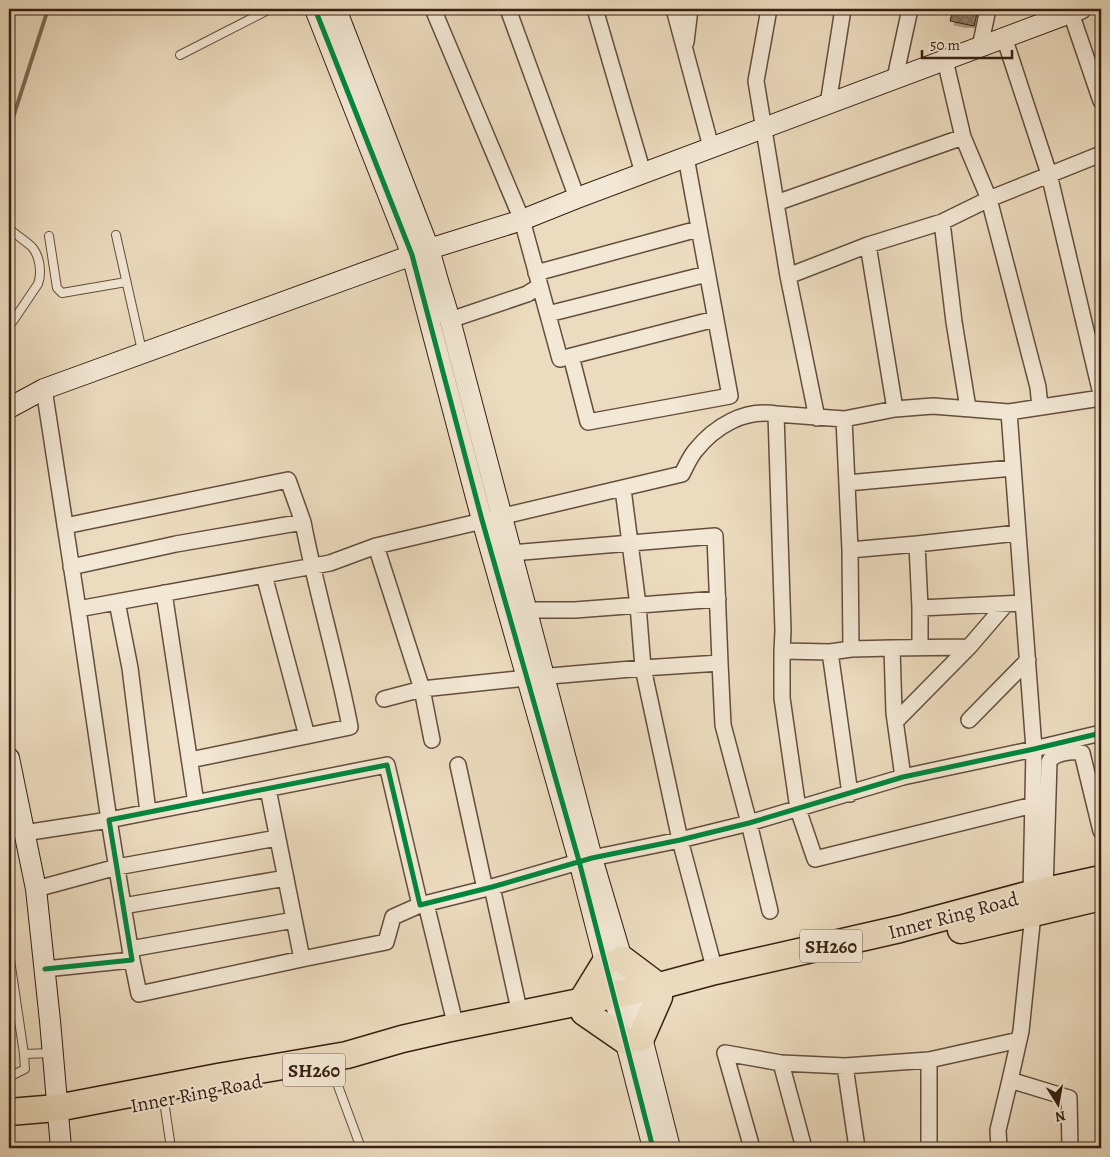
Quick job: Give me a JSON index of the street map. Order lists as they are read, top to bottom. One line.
{"streets":{"highway":["Inner Ring Road","SH260"]},"scale_bar":"50 m","north":"bottom"}
